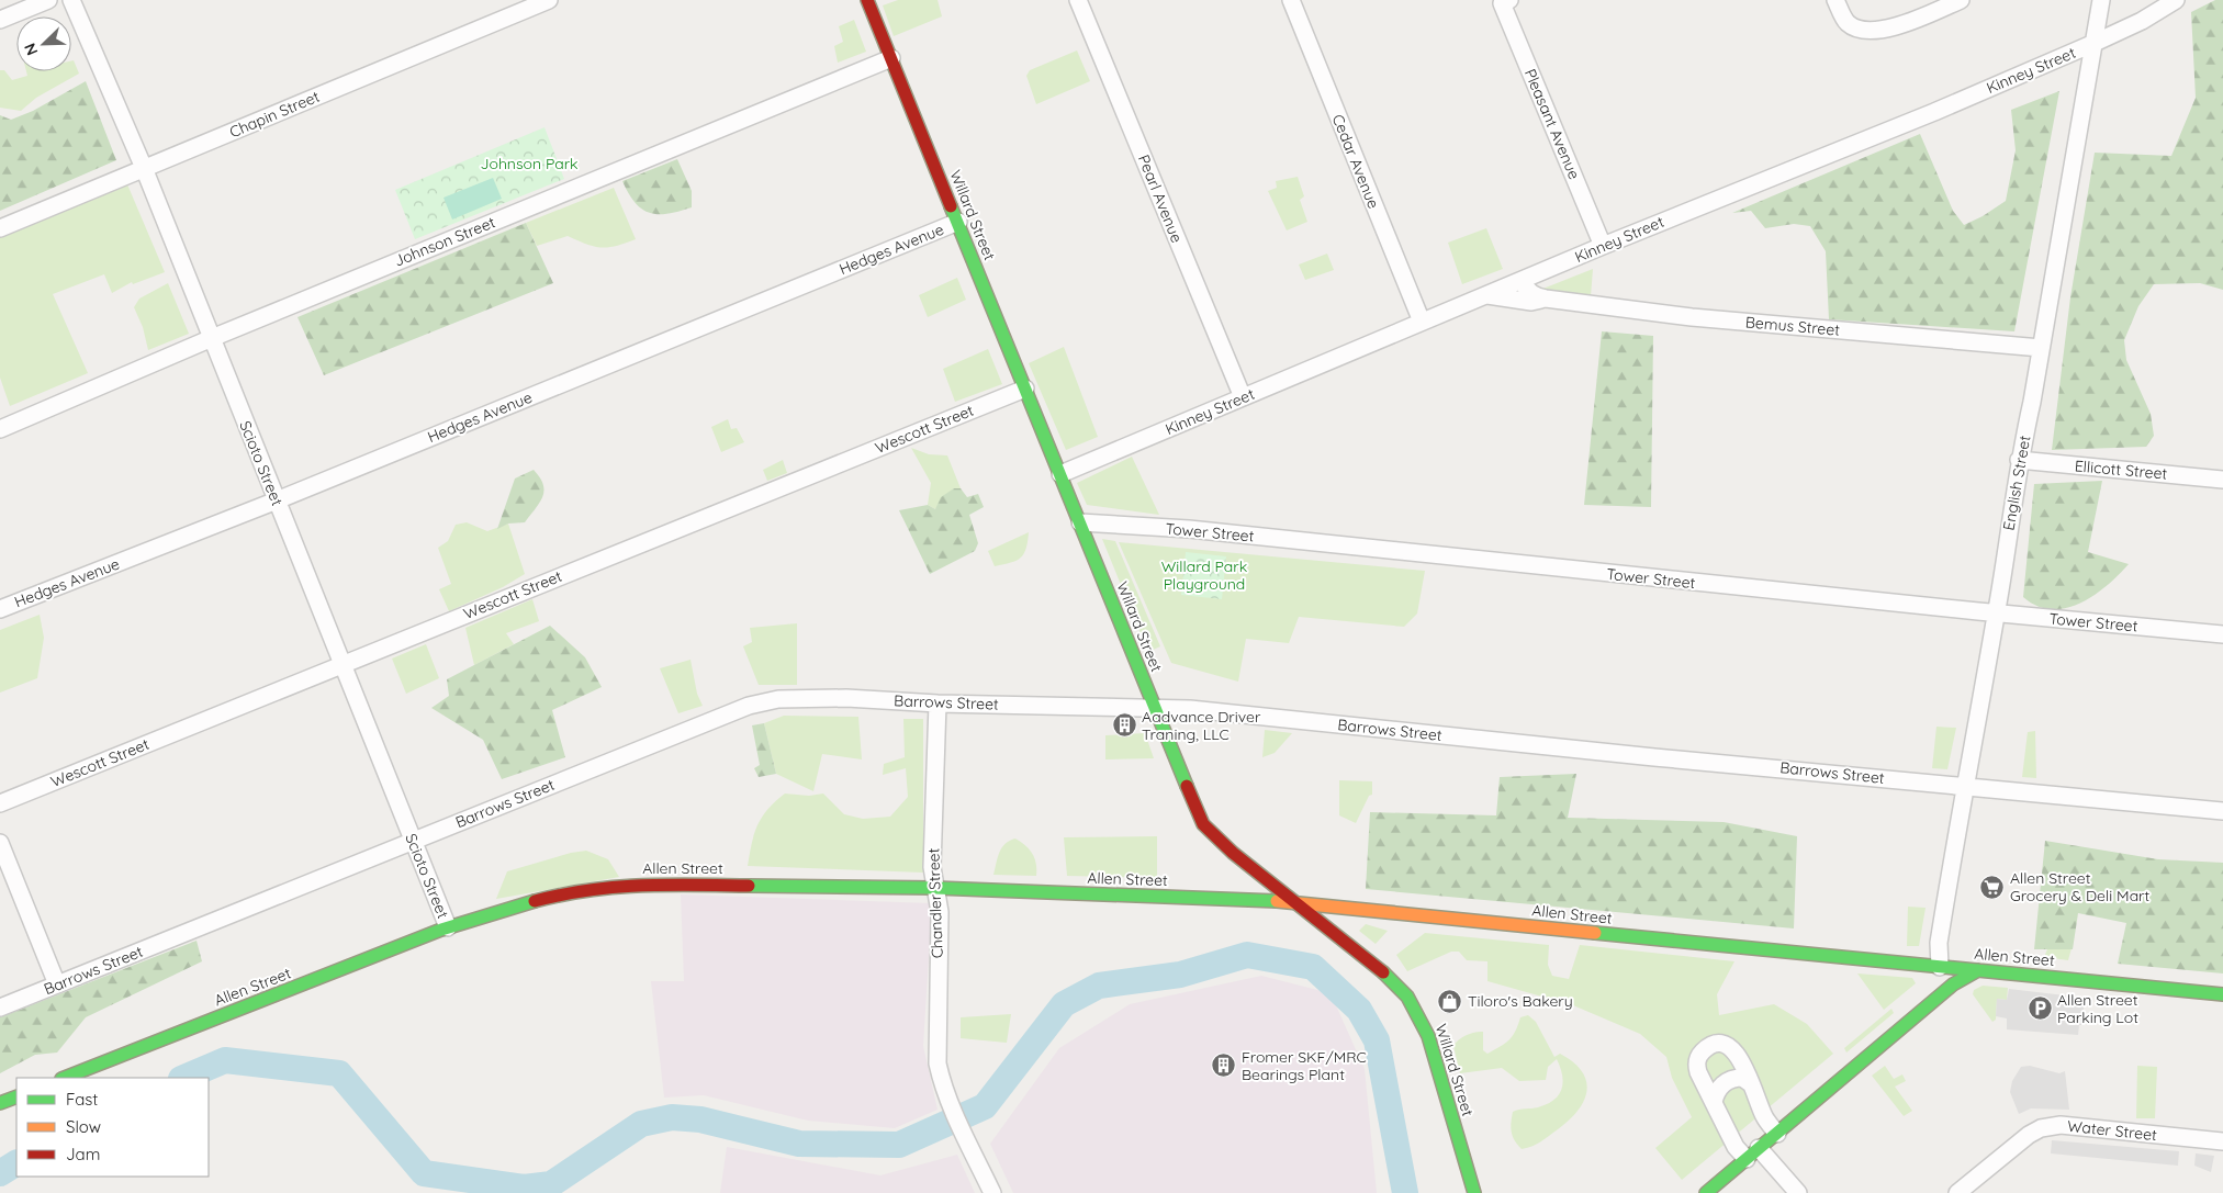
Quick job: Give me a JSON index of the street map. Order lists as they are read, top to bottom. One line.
{"streets":{"street":["Kinney Street","Chapin Street","Pleasant Avenue","Cedar Avenue","Pearl Avenue","Willard Street","Johnson Street","Hedges Avenue","Bemus Street","Wescott Street","Scioto Street","Ellicott Street","English Street","Tower Street","Barrows Street","Allen Street","Chandler Street","Water Street"]},"crossings":[["Kinney Street","Pleasant Avenue"],["Kinney Street","Cedar Avenue"],["Kinney Street","Pearl Avenue"],["Kinney Street","Willard Street"],["Kinney Street","Bemus Street"],["Kinney Street","English Street"],["Chapin Street","Scioto Street"],["Willard Street","Johnson Street"],["Willard Street","Hedges Avenue"],["Willard Street","Wescott Street"],["Willard Street","Tower Street"],["Willard Street","Barrows Street"],["Willard Street","Allen Street"],["Johnson Street","Scioto Street"],["Hedges Avenue","Scioto Street"],["Bemus Street","English Street"],["Wescott Street","Scioto Street"],["Scioto Street","Barrows Street"],["Scioto Street","Allen Street"],["Ellicott Street","English Street"],["English Street","Tower Street"],["English Street","Barrows Street"],["English Street","Allen Street"],["Barrows Street","Chandler Street"],["Allen Street","Chandler Street"]],"parks":["Johnson Park","Willard Park Playground"],"places":{"building":["Aadvance Driver Traning, LLC","Fromer SKF/MRC Bearings Plant"],"supermarket":["Allen Street Grocery & Deli Mart"],"shop":["Tiloro's Bakery"],"parking":["Allen Street Parking Lot"]},"legend":["Fast","Slow","Jam"],"north":"bottom left"}
